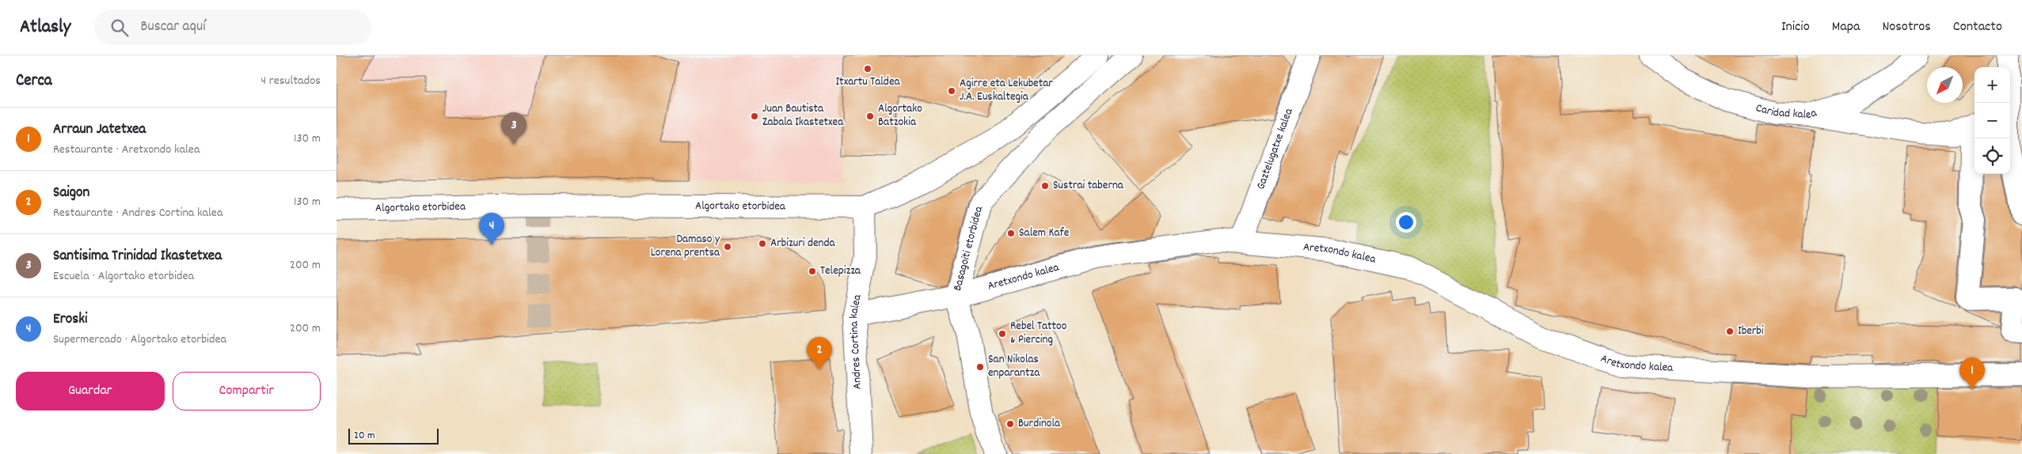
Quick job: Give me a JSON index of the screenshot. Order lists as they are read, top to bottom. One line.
{"streets":{"street":["Caridad kalea","Gaztelugatxe kalea","Algortako etorbidea","Basagoiti etorbidea","Aretxondo kalea","Andres Cortina kalea"]},"crossings":[["Gaztelugatxe kalea","Aretxondo kalea"],["Algortako etorbidea","Andres Cortina kalea"],["Basagoiti etorbidea","Aretxondo kalea"],["Aretxondo kalea","Andres Cortina kalea"]],"places":["Itxartu Taldea","Agirre eta Lekubetar J.A. Euskaltegia","Juan Bautista Zabala Ikastetxea","Algortako Batzokia","Sustrai taberna","Salem Kafe","Arbizuri denda","Damaso y Lorena prentsa","Telepizza","Iberbi","Rebel Tattoo & Piercing","San Nikolas enparantza","Burdinola"],"scale_bar":"20 m","north":"bottom left","page":{"header":"Atlasly","search":"Buscar aquí","nav":["Inicio","Mapa","Nosotros","Contacto"],"heading":["Cerca","4 resultados"],"map_buttons":["+","−"],"list":[{"mark":"1","name":"Arraun Jatetxea","note":"Restaurante · Aretxondo kalea","value":"130 m"},{"mark":"2","name":"Saigon","note":"Restaurante · Andres Cortina kalea","value":"130 m"},{"mark":"3","name":"Santisima Trinidad Ikastetxea","note":"Escuela · Algortako etorbidea","value":"200 m"},{"mark":"4","name":"Eroski","note":"Supermercado · Algortako etorbidea","value":"200 m"}],"pins":["3","4","2","1"],"buttons":["Guardar","Compartir"],"scale":"20 m"}}
